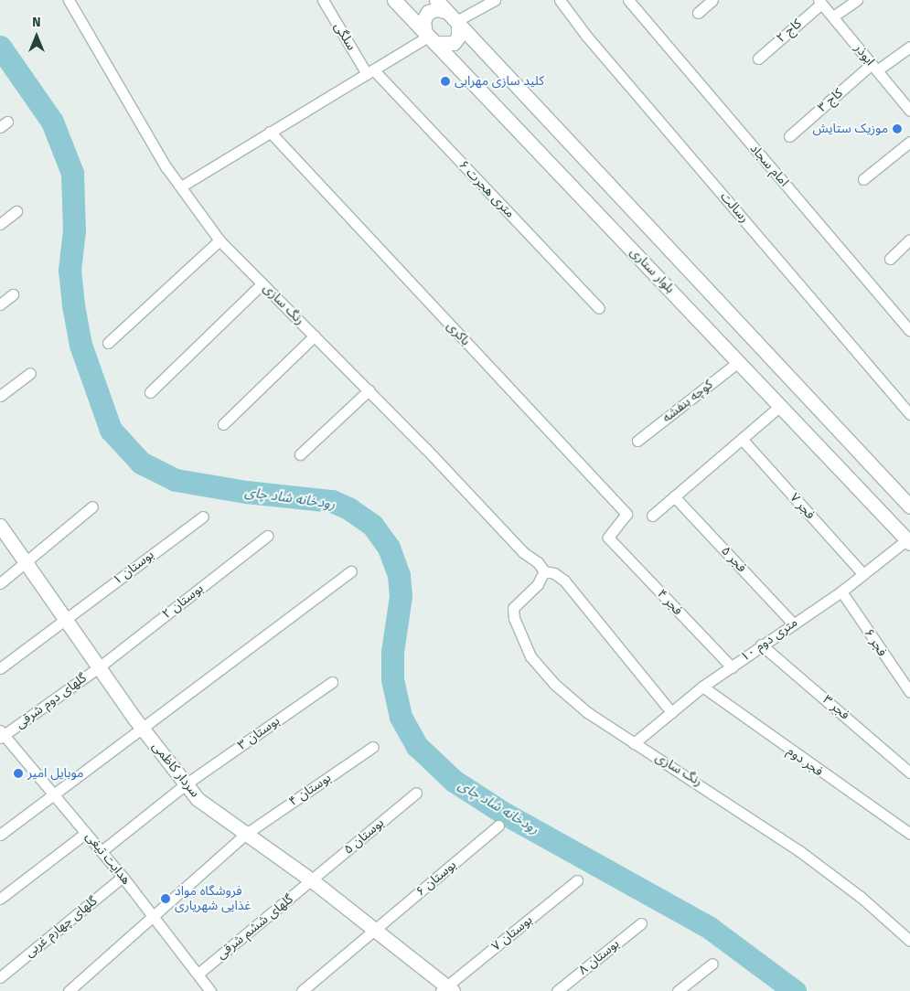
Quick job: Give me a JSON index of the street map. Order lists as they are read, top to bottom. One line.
{"streets":{"main road":["بلوار ستاری","سردار کاظمی"],"street":["کاج ۲","سلگی","ابوذر","کاج ۳","امام سجاد","۶ متری هجرت","رسالت","رنگ سازی","باکری","کوچه بنفشه","فجر ۷","فجر ۵","بوستان ۱","بوستان ۲","فجر ۴","۱۰ متری دوم","فجر ۶","گلهای دوم شرقی","فجر ۳","بوستان ۳","فجر دوم","بوستان ۴","بوستان ۵","هدایت تیغی","بوستان ۶","گلهای چهارم غربی","گلهای ششم شرقی","بوستان ۷","بوستان ۸"]},"crossings":[["کاج ۲","ابوذر"],["سلگی","۶ متری هجرت"],["ابوذر","کاج ۳"],["بلوار ستاری","کوچه بنفشه"],["بلوار ستاری","۱۰ متری دوم"],["رنگ سازی","۱۰ متری دوم"],["باکری","فجر ۴"],["فجر ۷","۱۰ متری دوم"],["فجر ۵","۱۰ متری دوم"],["بوستان ۱","سردار کاظمی"],["بوستان ۲","گلهای دوم شرقی"],["بوستان ۲","سردار کاظمی"],["فجر ۴","۱۰ متری دوم"],["۱۰ متری دوم","فجر ۶"],["۱۰ متری دوم","فجر ۳"],["۱۰ متری دوم","فجر دوم"],["گلهای دوم شرقی","سردار کاظمی"],["گلهای دوم شرقی","هدایت تیغی"],["بوستان ۳","سردار کاظمی"],["بوستان ۳","هدایت تیغی"],["سردار کاظمی","بوستان ۴"],["سردار کاظمی","بوستان ۵"],["سردار کاظمی","بوستان ۶"],["سردار کاظمی","گلهای ششم شرقی"],["سردار کاظمی","بوستان ۷"],["بوستان ۴","هدایت تیغی"],["بوستان ۵","گلهای ششم شرقی"],["هدایت تیغی","گلهای چهارم غربی"],["هدایت تیغی","گلهای ششم شرقی"]],"water":["رودخانه شاد چای"],"places":["کلید سازی مهرابی","موزیک ستایش","موبایل امیر","فروشگاه مواد غذایی شهریاری"],"north":"top"}
